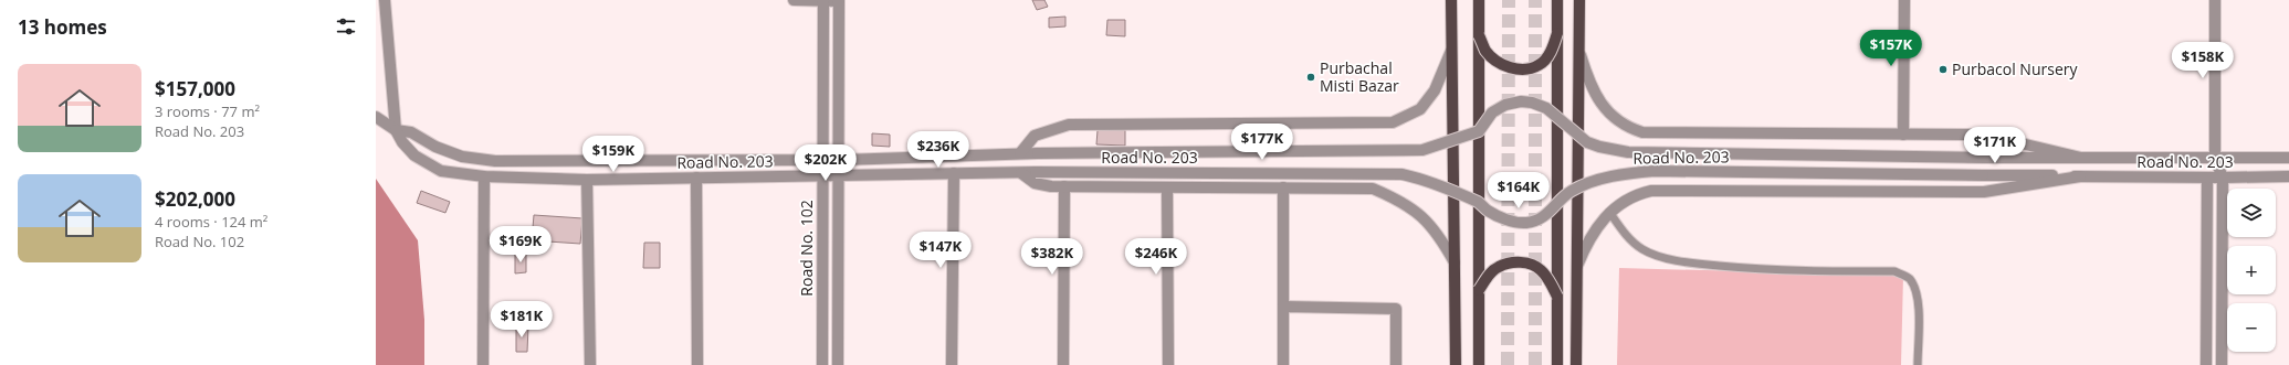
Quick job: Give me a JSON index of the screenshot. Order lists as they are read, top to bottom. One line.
{"streets":{"street":["Road No. 203","Road No. 102"]},"crossings":[["Road No. 203","Road No. 102"]],"places":["Purbacol Nursery","Purbachal Misti Bazar"],"page":{"heading":"13 homes","price":["$157K","$158K","$177K","$171K","$236K","$159K","$202K","$164K","$169K","$147K","$382K","$246K","$181K"],"list":[{"name":"$157,000","note":"3 rooms · 77 m² · Road No. 203"},{"name":"$202,000","note":"4 rooms · 124 m² · Road No. 102"}],"map_buttons":["+","−"]}}
